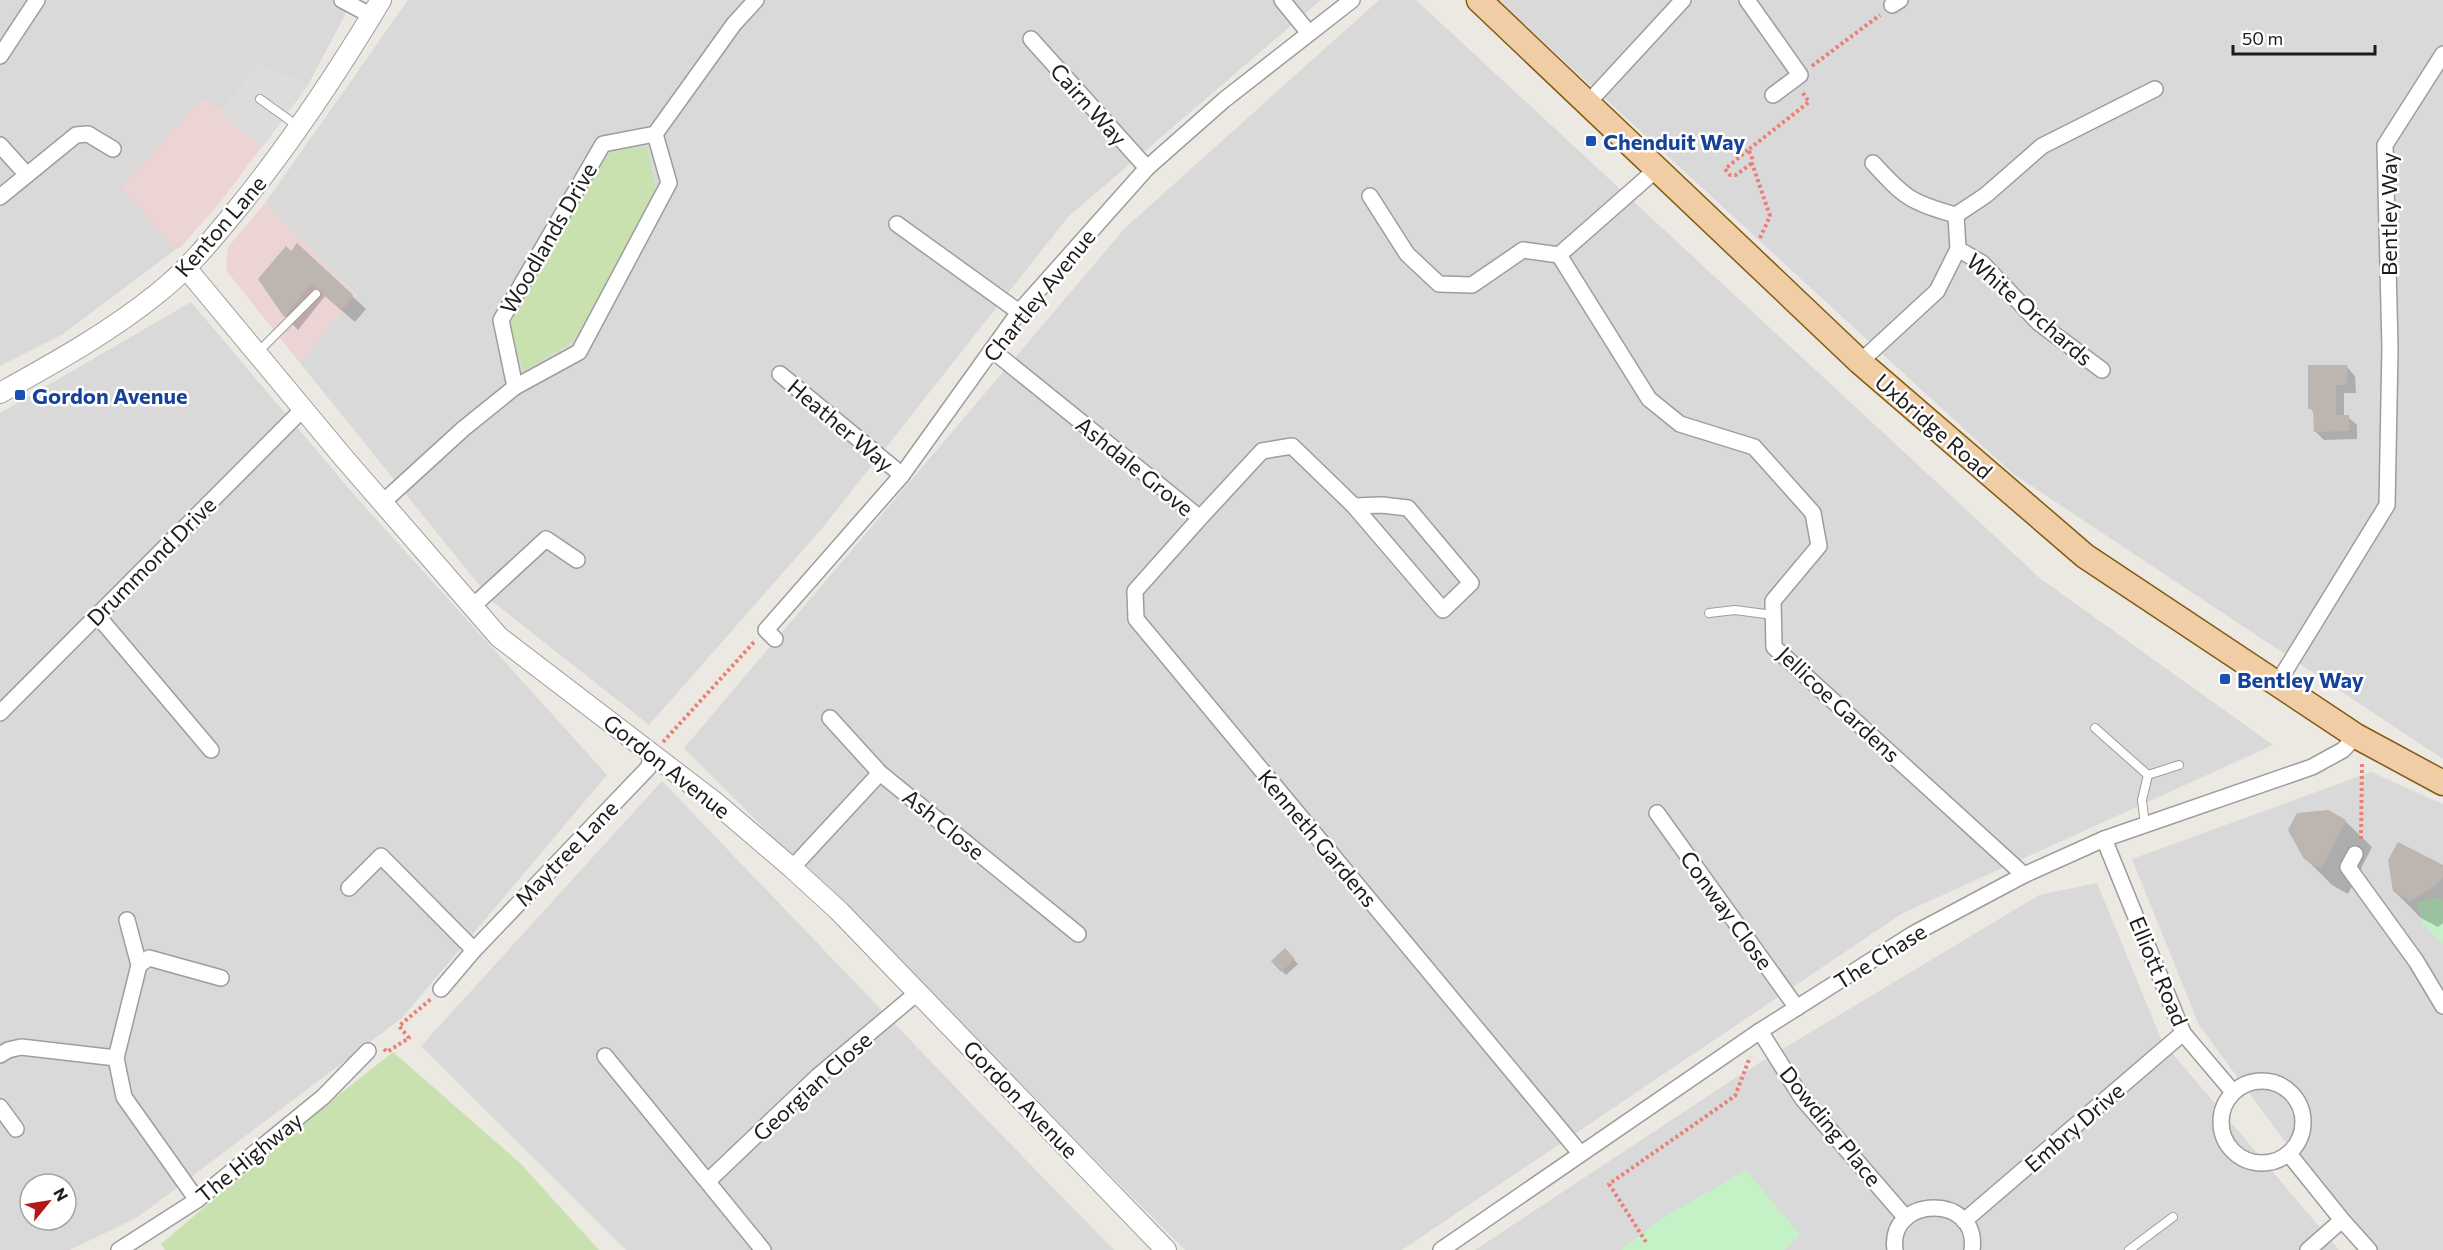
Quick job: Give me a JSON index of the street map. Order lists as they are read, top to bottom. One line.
{"streets":{"main road":["Uxbridge Road"],"street":["Cairn Way","Bentley Way","Kenton Lane","Woodlands Drive","Chartley Avenue","White Orchards","Heather Way","Ashdale Grove","Drummond Drive","Jellicoe Gardens","Gordon Avenue","Ash Close","Kenneth Gardens","Maytree Lane","Conway Close","The Chase","Elliott Road","Georgian Close","Dowding Place","Embry Drive","The Highway"]},"crossings":[["Cairn Way","Chartley Avenue"],["Bentley Way","Uxbridge Road"],["Kenton Lane","Gordon Avenue"],["Chartley Avenue","Heather Way"],["Chartley Avenue","Ashdale Grove"],["Uxbridge Road","The Chase"],["Ashdale Grove","Kenneth Gardens"],["Drummond Drive","Gordon Avenue"],["Jellicoe Gardens","The Chase"],["Gordon Avenue","Ash Close"],["Gordon Avenue","Maytree Lane"],["Gordon Avenue","Georgian Close"],["Kenneth Gardens","The Chase"],["Conway Close","The Chase"],["The Chase","Elliott Road"],["The Chase","Dowding Place"],["Elliott Road","Embry Drive"]],"places":{"transit":["Chenduit Way","Gordon Avenue","Bentley Way"]},"scale_bar":"50 m","north":"top right"}
